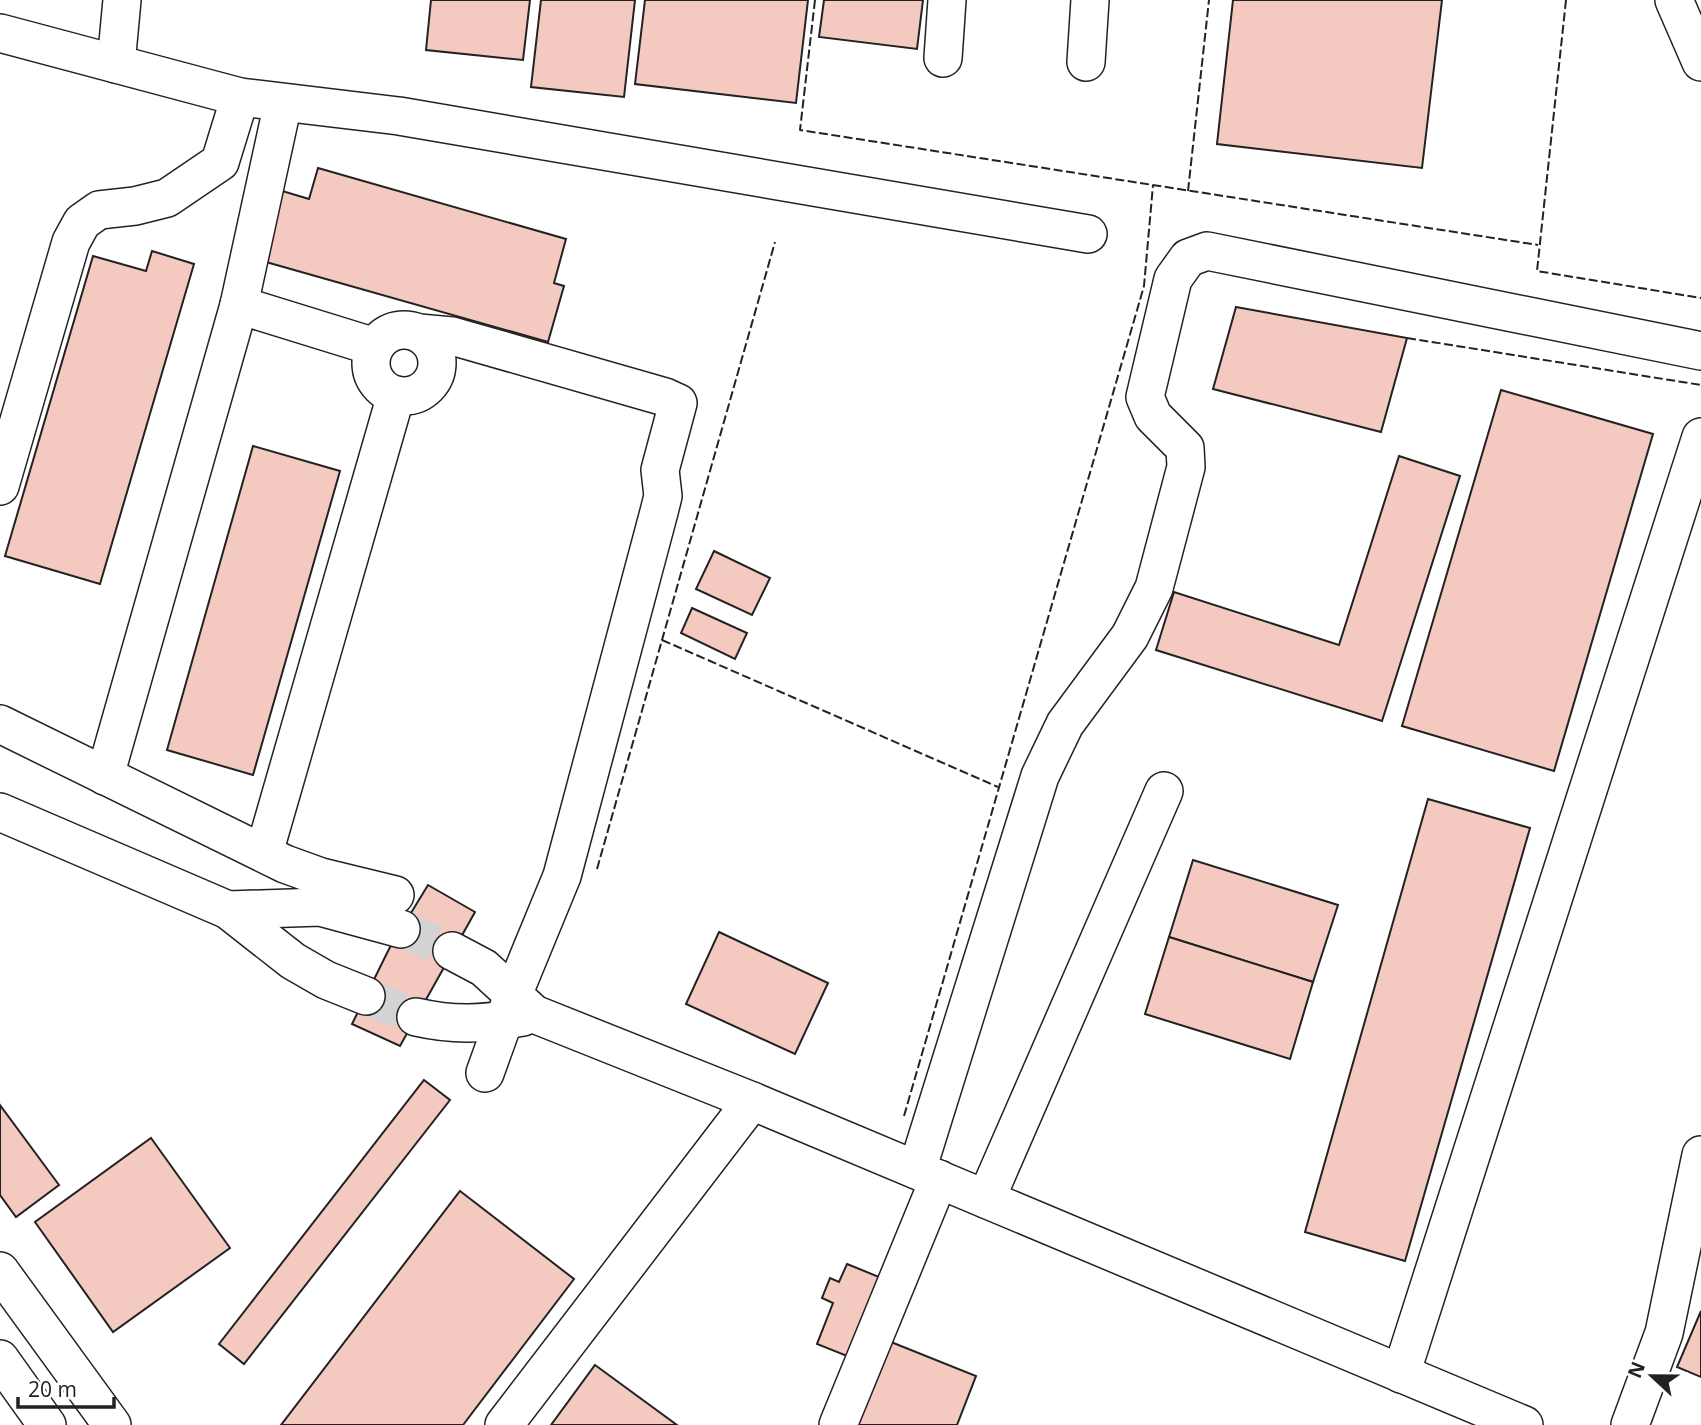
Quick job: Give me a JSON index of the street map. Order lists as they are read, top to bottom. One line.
{"scale_bar":"20 m","north":"left"}
